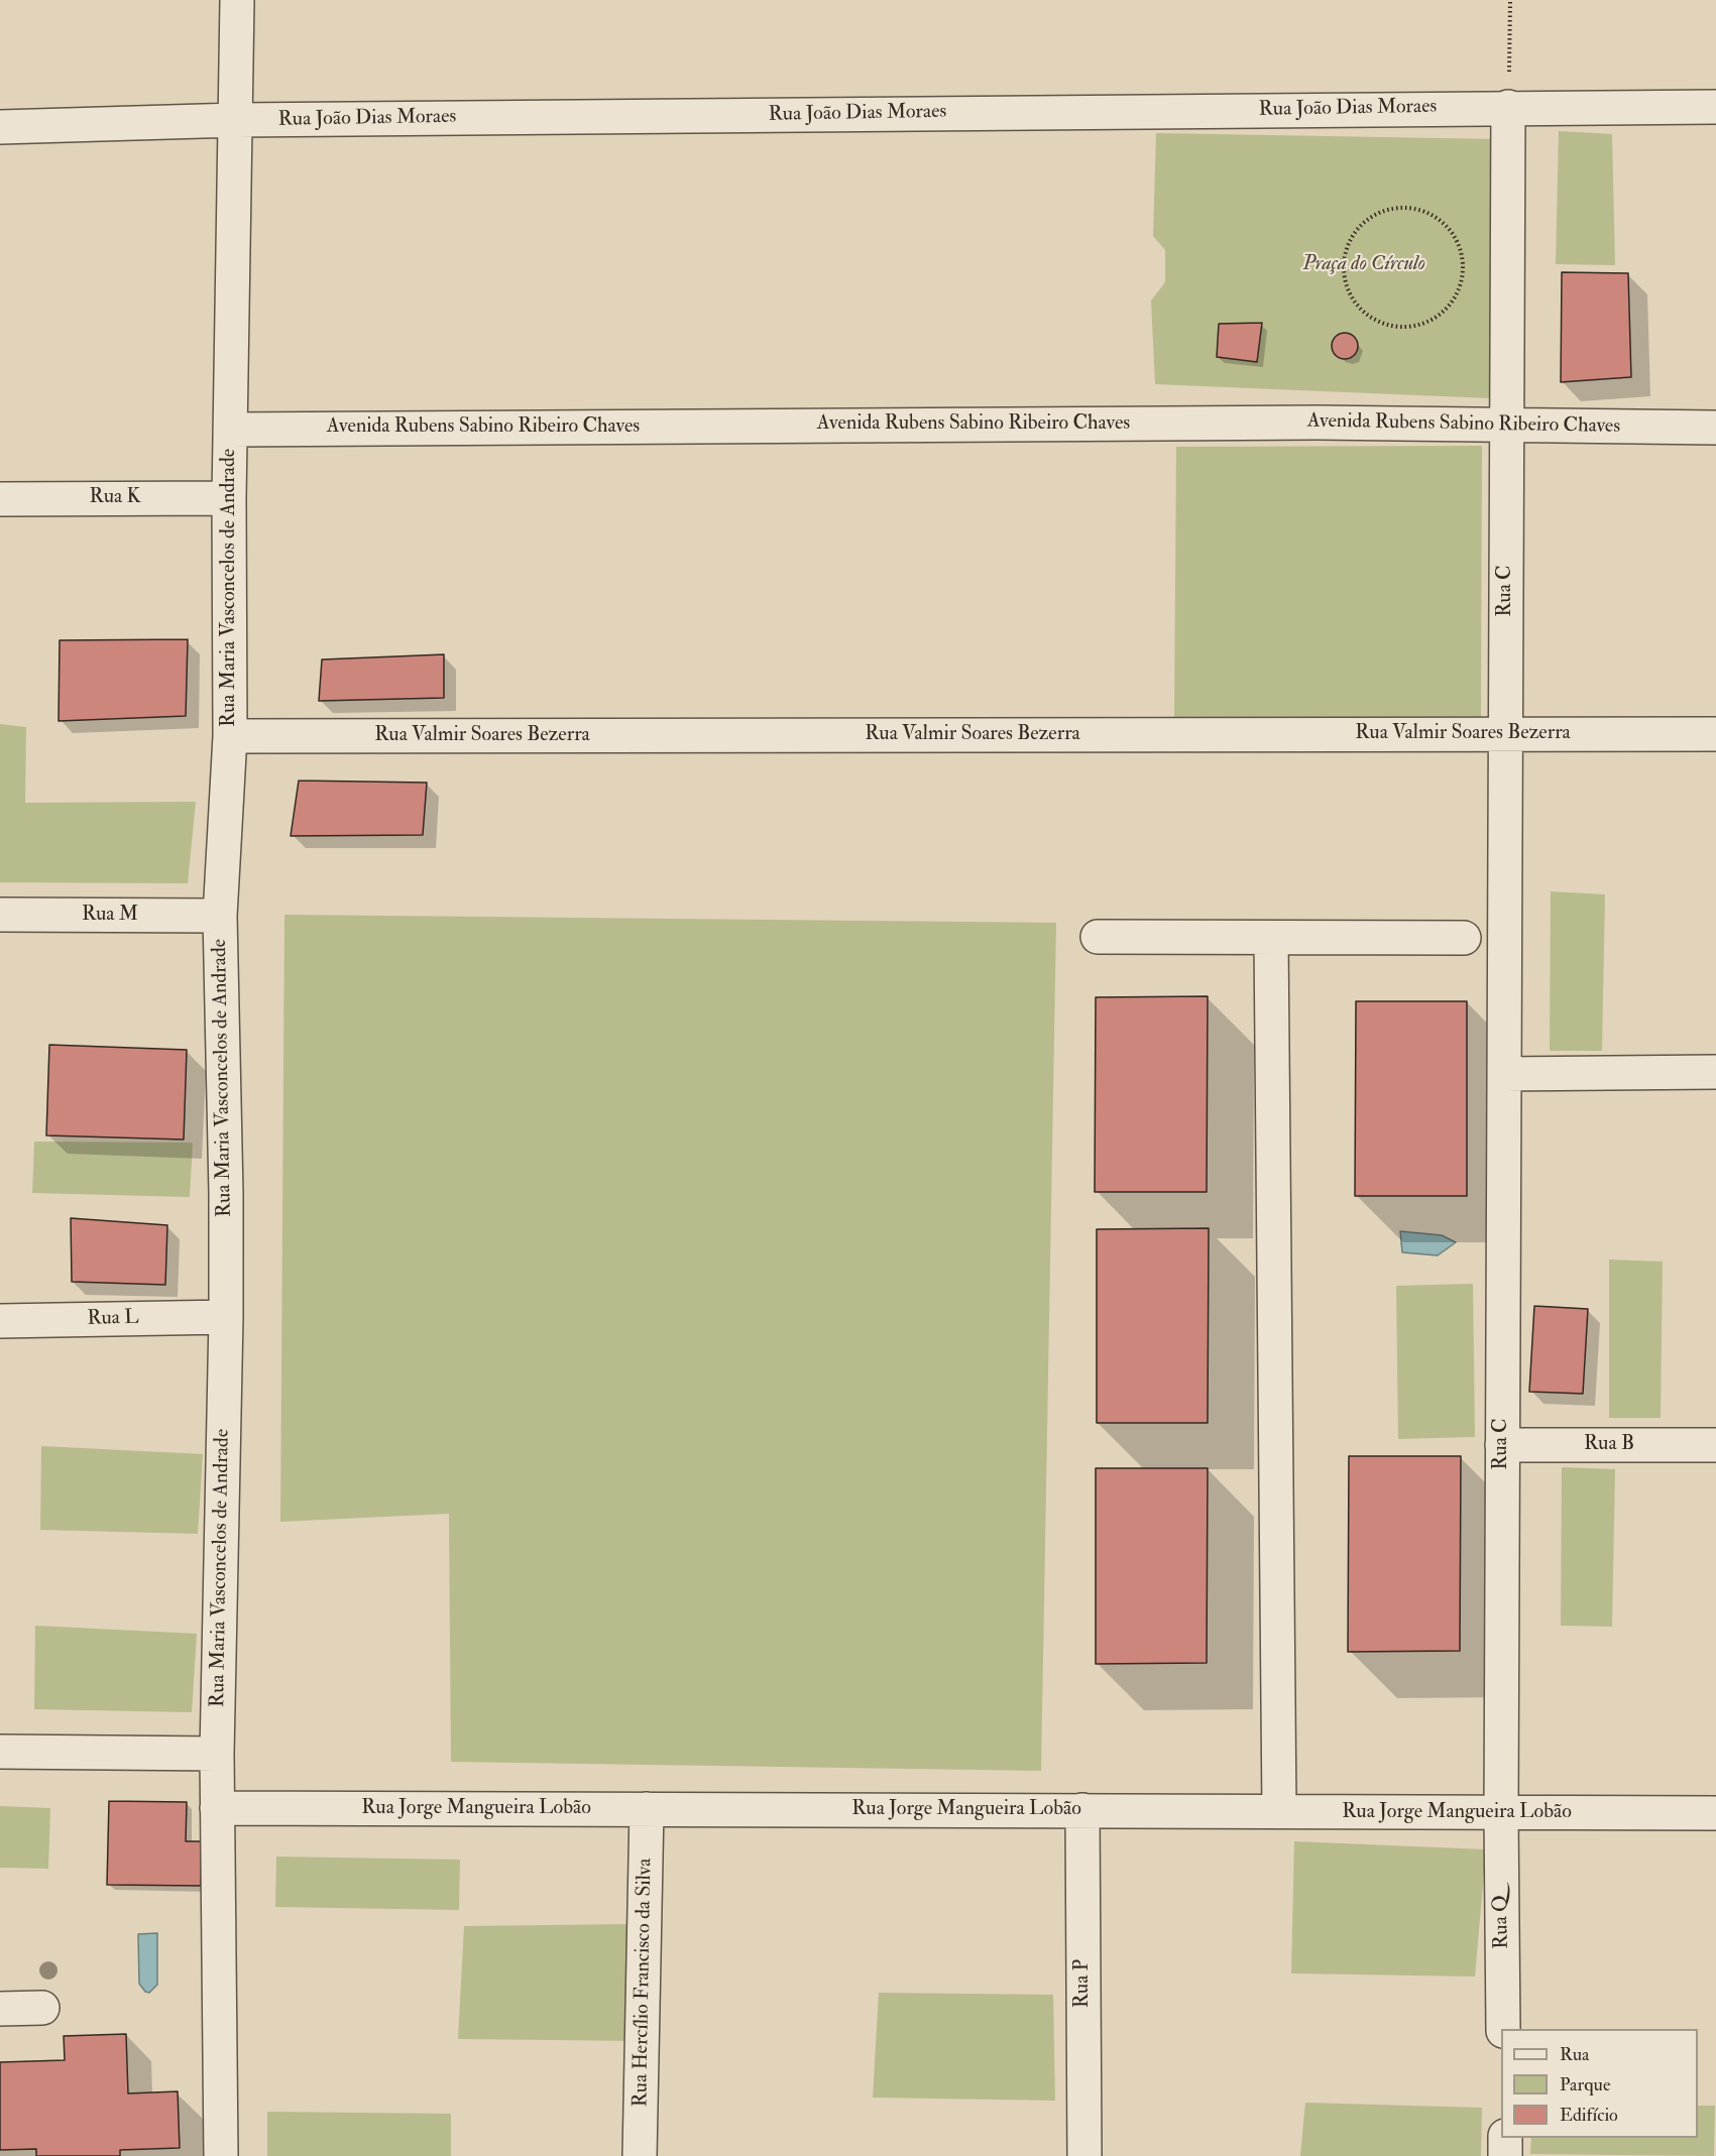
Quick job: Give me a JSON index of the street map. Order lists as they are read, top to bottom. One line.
{"streets":{"street":["Rua João Dias Moraes","Avenida Rubens Sabino Ribeiro Chaves","Rua K","Rua Maria Vasconcelos de Andrade","Rua C","Rua Valmir Soares Bezerra","Rua M","Rua L","Rua B","Rua Jorge Mangueira Lobão","Rua Q","Rua Hercílio Francisco da Silva","Rua P"]},"crossings":[["Rua João Dias Moraes","Rua Maria Vasconcelos de Andrade"],["Rua João Dias Moraes","Rua C"],["Avenida Rubens Sabino Ribeiro Chaves","Rua Maria Vasconcelos de Andrade"],["Avenida Rubens Sabino Ribeiro Chaves","Rua C"],["Rua K","Rua Maria Vasconcelos de Andrade"],["Rua Maria Vasconcelos de Andrade","Rua Valmir Soares Bezerra"],["Rua Maria Vasconcelos de Andrade","Rua M"],["Rua Maria Vasconcelos de Andrade","Rua L"],["Rua Maria Vasconcelos de Andrade","Rua Jorge Mangueira Lobão"],["Rua C","Rua Valmir Soares Bezerra"],["Rua C","Rua B"],["Rua C","Rua Jorge Mangueira Lobão"],["Rua C","Rua Q"],["Rua Jorge Mangueira Lobão","Rua Q"],["Rua Jorge Mangueira Lobão","Rua Hercílio Francisco da Silva"],["Rua Jorge Mangueira Lobão","Rua P"]],"parks":["Praça do Círculo"],"legend":["Rua","Parque","Edifício"]}
